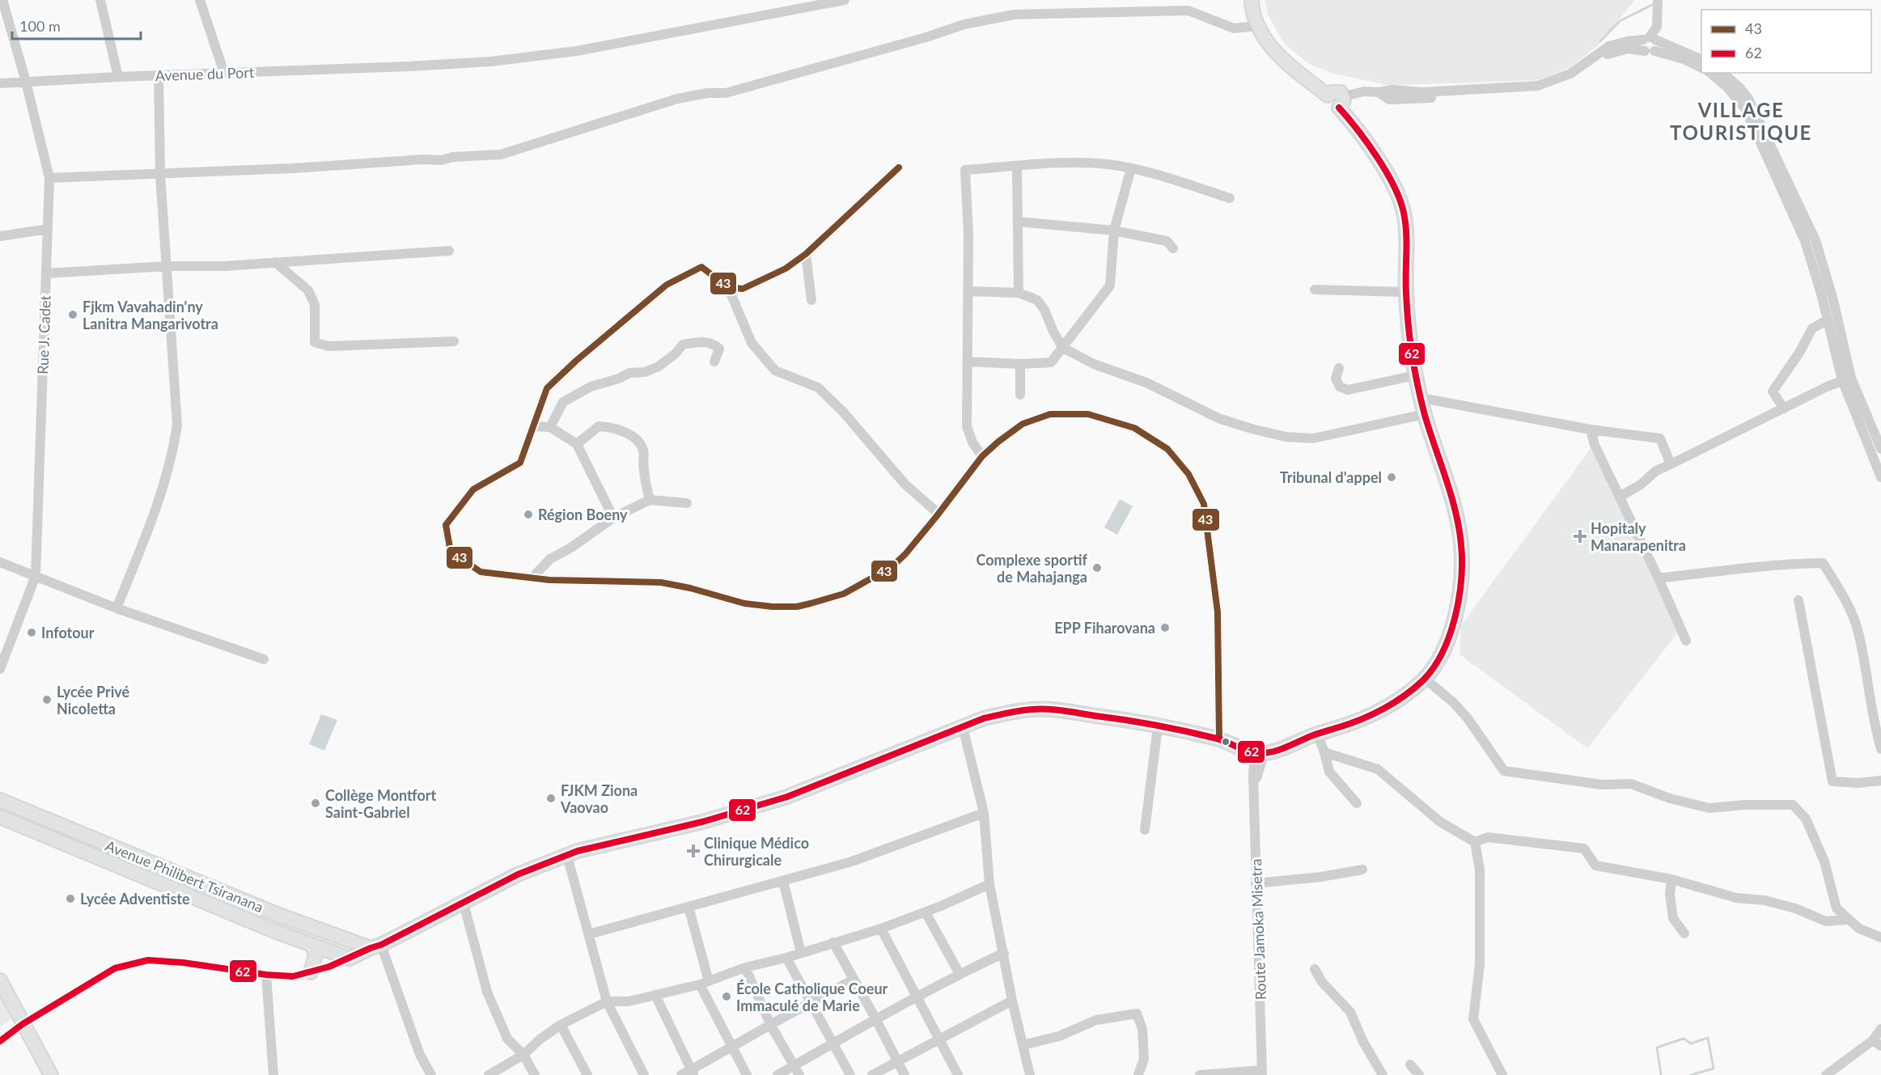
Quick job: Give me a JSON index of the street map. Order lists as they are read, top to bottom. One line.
{"streets":{"main road":["Avenue Philibert Tsiranana"],"street":["Avenue du Port","Rue J. Cadet","Route Jamoka Misetra"]},"crossings":[["Avenue du Port","Rue J. Cadet"]],"districts":["VILLAGE TOURISTIQUE"],"places":{"other":["Fjkm Vavahadin'ny Lanitra Mangarivotra","Tribunal d'appel","Région Boeny","Complexe sportif de Mahajanga","EPP Fiharovana","Infotour","Lycée Privé Nicoletta","FJKM Ziona Vaovao","Collège Montfort Saint-Gabriel","Lycée Adventiste","École Catholique Coeur Immaculé de Marie"],"health":["Hopitaly Manarapenitra","Clinique Médico Chirurgicale"]},"lines":["transit line 62","transit line 43"],"legend":["43","62"],"scale_bar":"100 m"}
